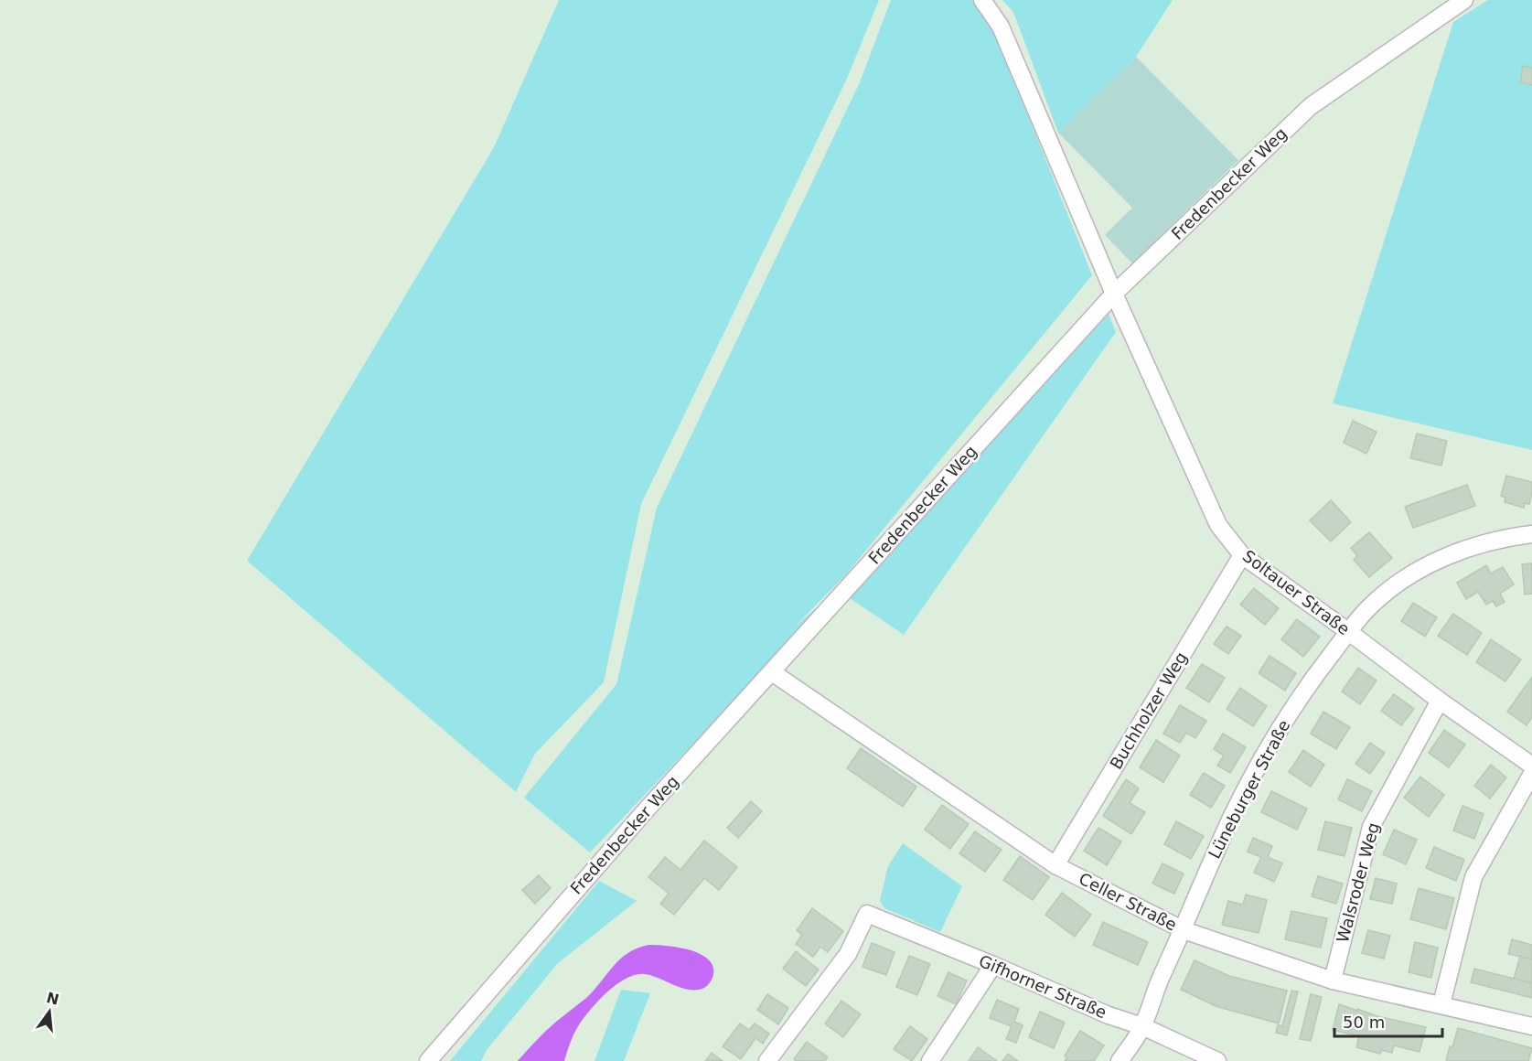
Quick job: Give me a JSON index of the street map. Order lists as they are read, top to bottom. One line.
{"streets":{"street":["Fredenbecker Weg","Soltauer Straße","Buchholzer Weg","Lüneburger Straße","Walsroder Weg","Celler Straße","Gifhorner Straße"]},"crossings":[["Fredenbecker Weg","Soltauer Straße"],["Fredenbecker Weg","Celler Straße"],["Soltauer Straße","Buchholzer Weg"],["Soltauer Straße","Lüneburger Straße"],["Soltauer Straße","Walsroder Weg"],["Buchholzer Weg","Celler Straße"],["Lüneburger Straße","Celler Straße"],["Lüneburger Straße","Gifhorner Straße"],["Walsroder Weg","Celler Straße"]],"scale_bar":"50 m","north":"top"}
